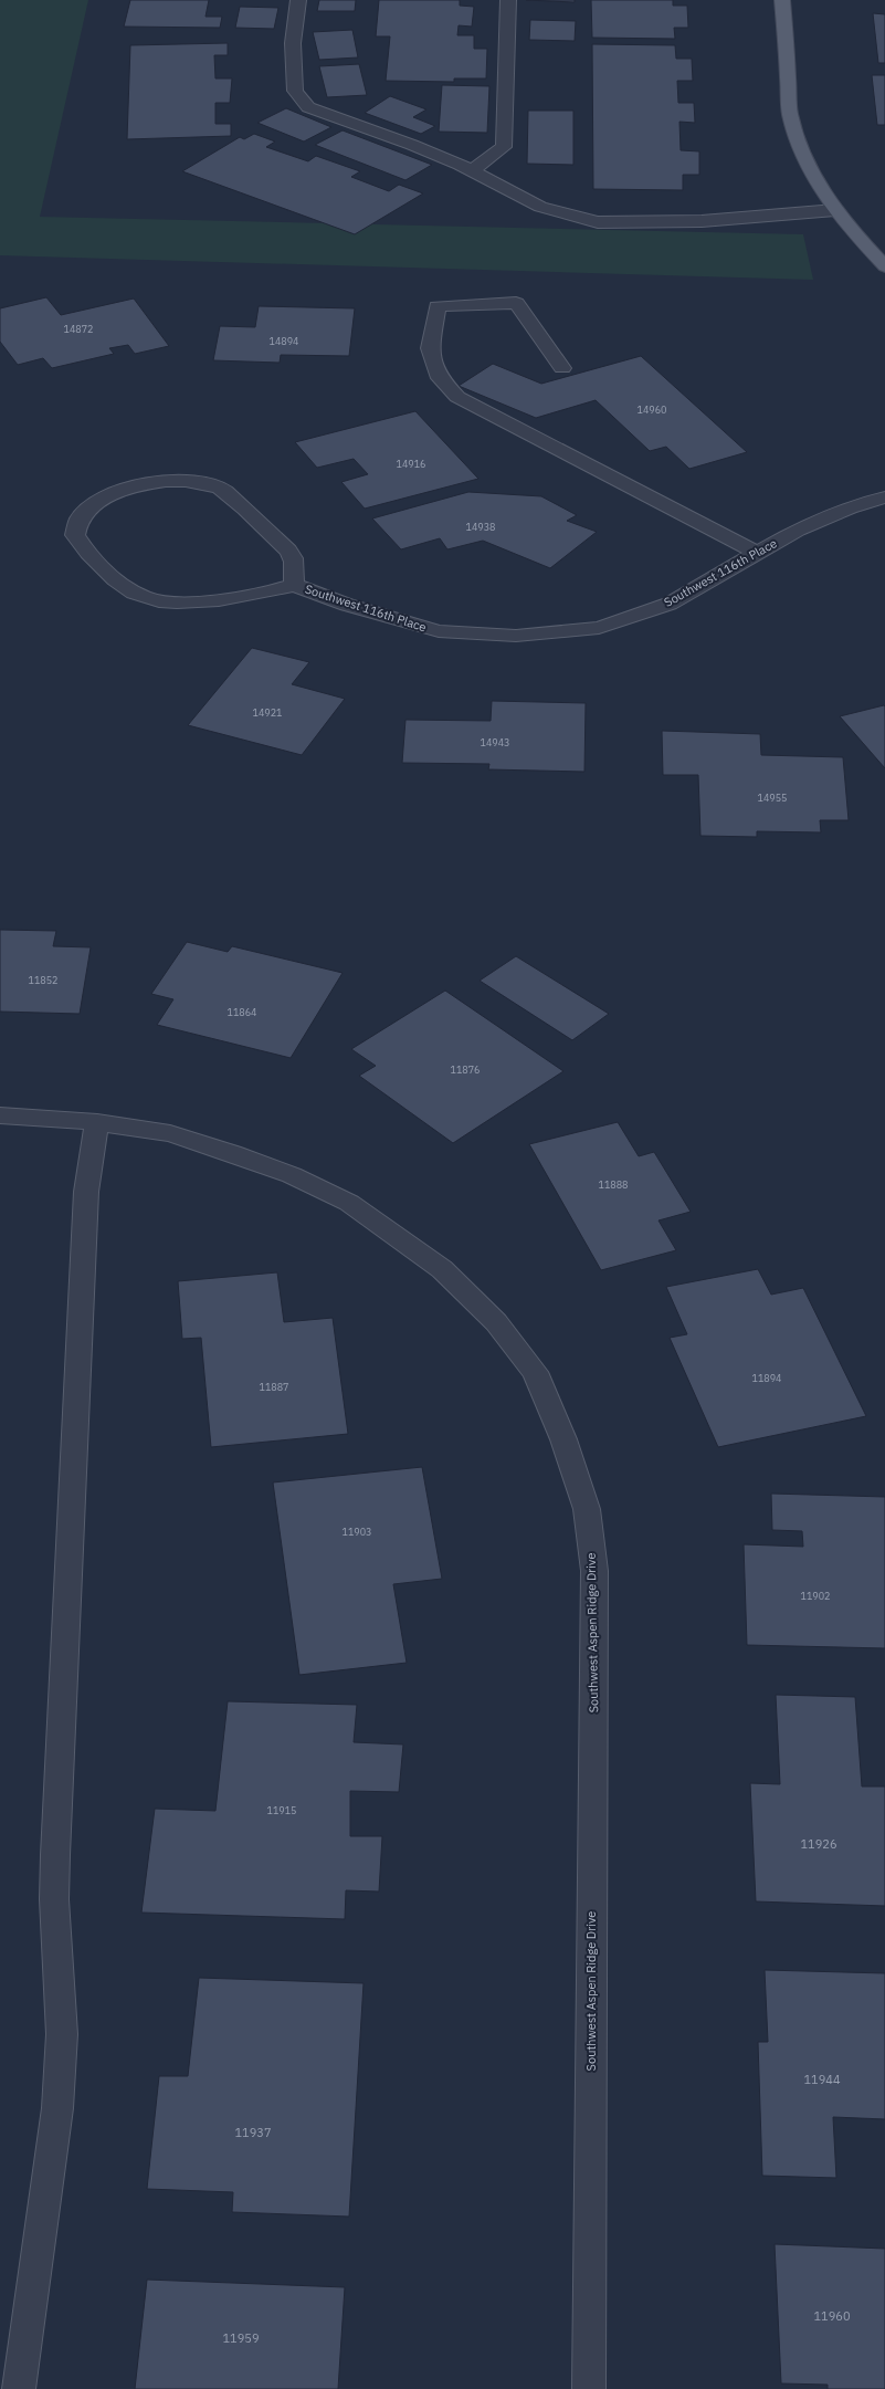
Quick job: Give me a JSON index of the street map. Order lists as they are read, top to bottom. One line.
{"streets":{"street":["Southwest 116th Place","Southwest Aspen Ridge Drive"]},"house_numbers":["14872","14894","14960","14916","14938","14921","14943","14955","11852","11864","11876","11888","11894","11887","11903","11902","11915","11926","11944","11937","11960","11959"]}
